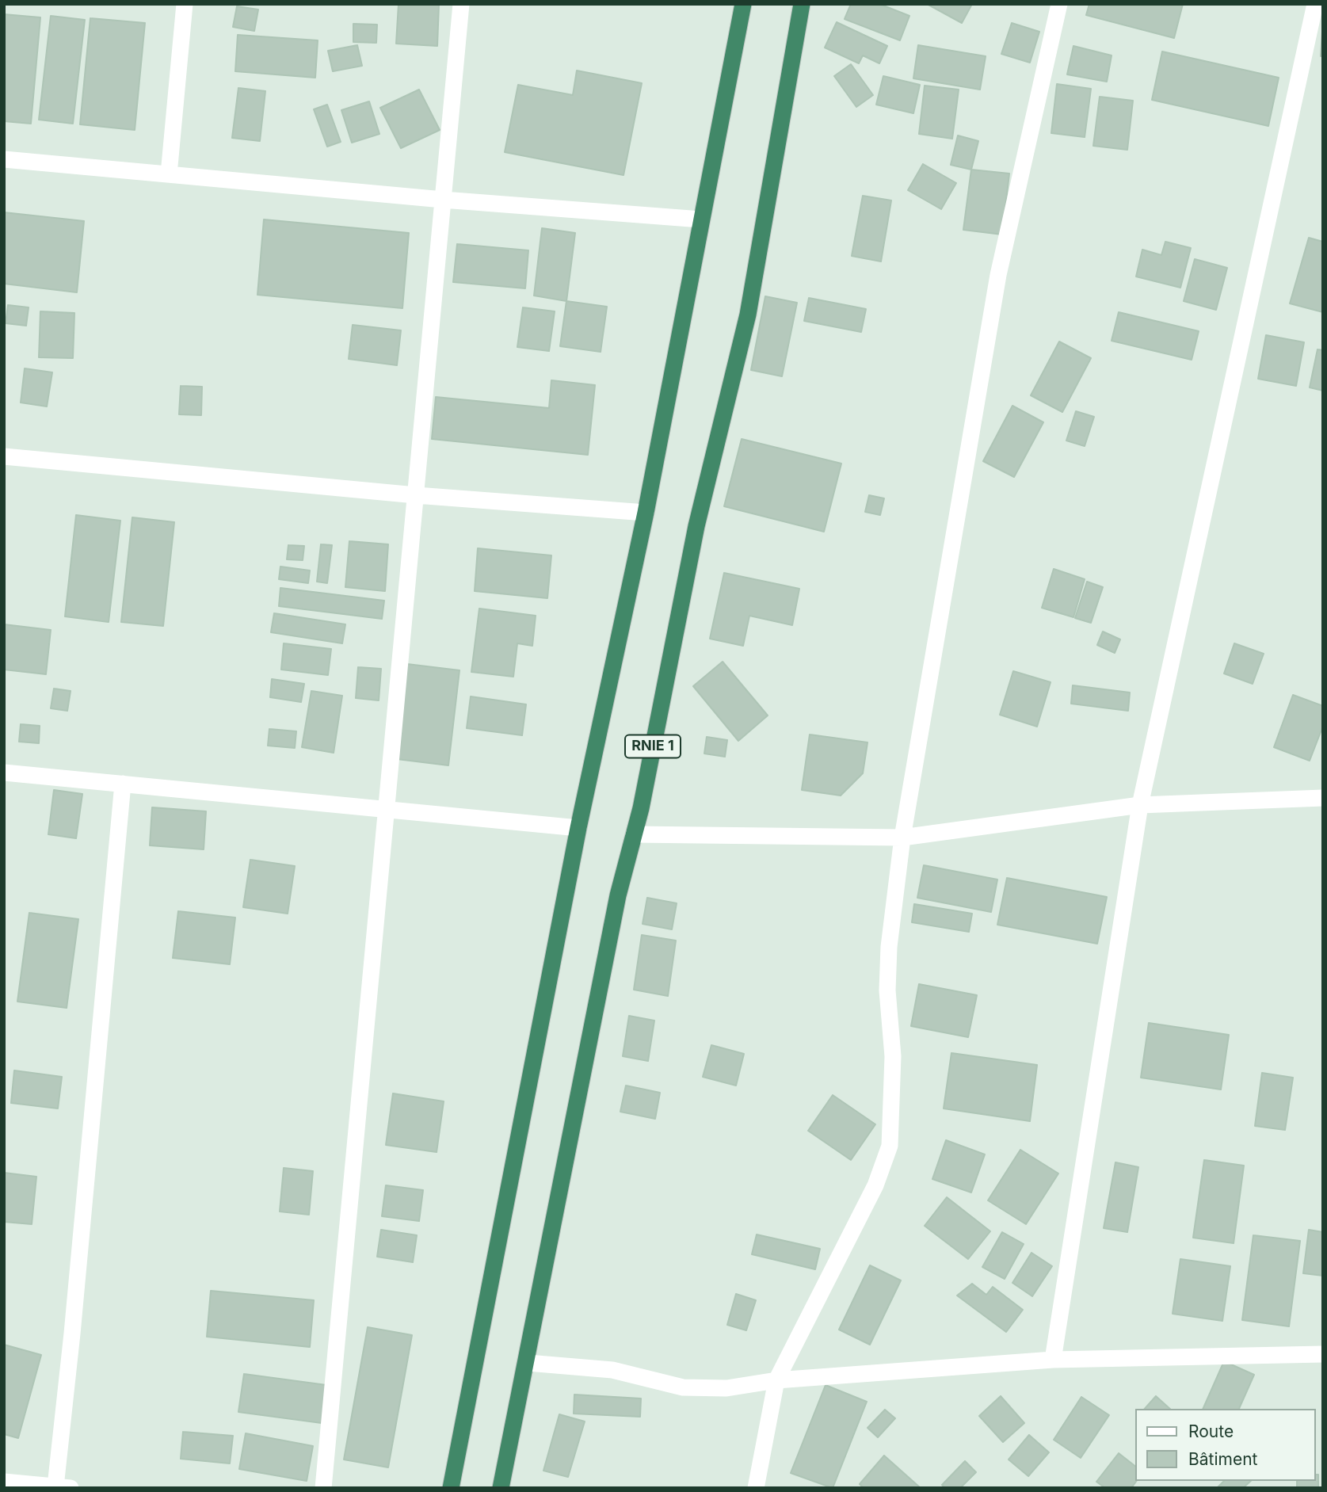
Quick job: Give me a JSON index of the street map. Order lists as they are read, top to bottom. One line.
{"streets":{"highway":["RNIE 1"]},"legend":["Route","Bâtiment"]}
